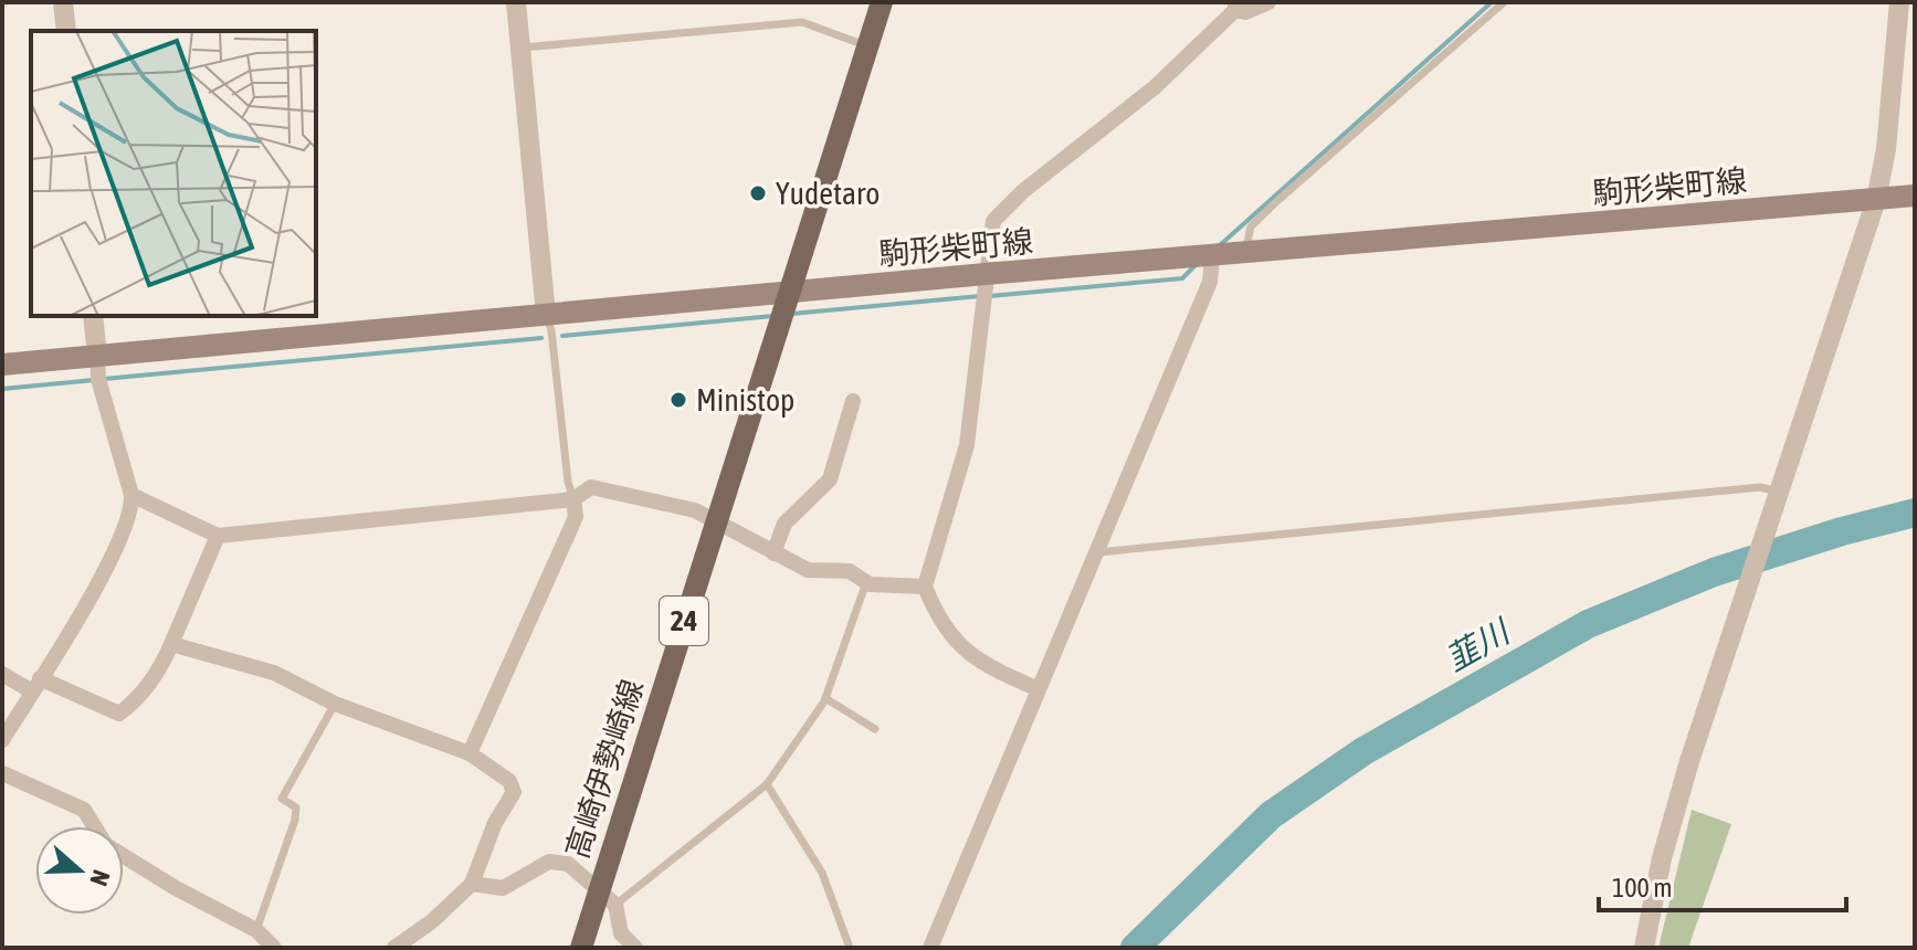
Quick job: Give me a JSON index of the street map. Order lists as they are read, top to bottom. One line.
{"streets":{"main road":["駒形柴町線","24","高崎伊勢崎線"]},"crossings":[["駒形柴町線","高崎伊勢崎線"]],"water":["韮川"],"places":["Yudetaro","Ministop"],"scale_bar":"100 m","north":"right"}
